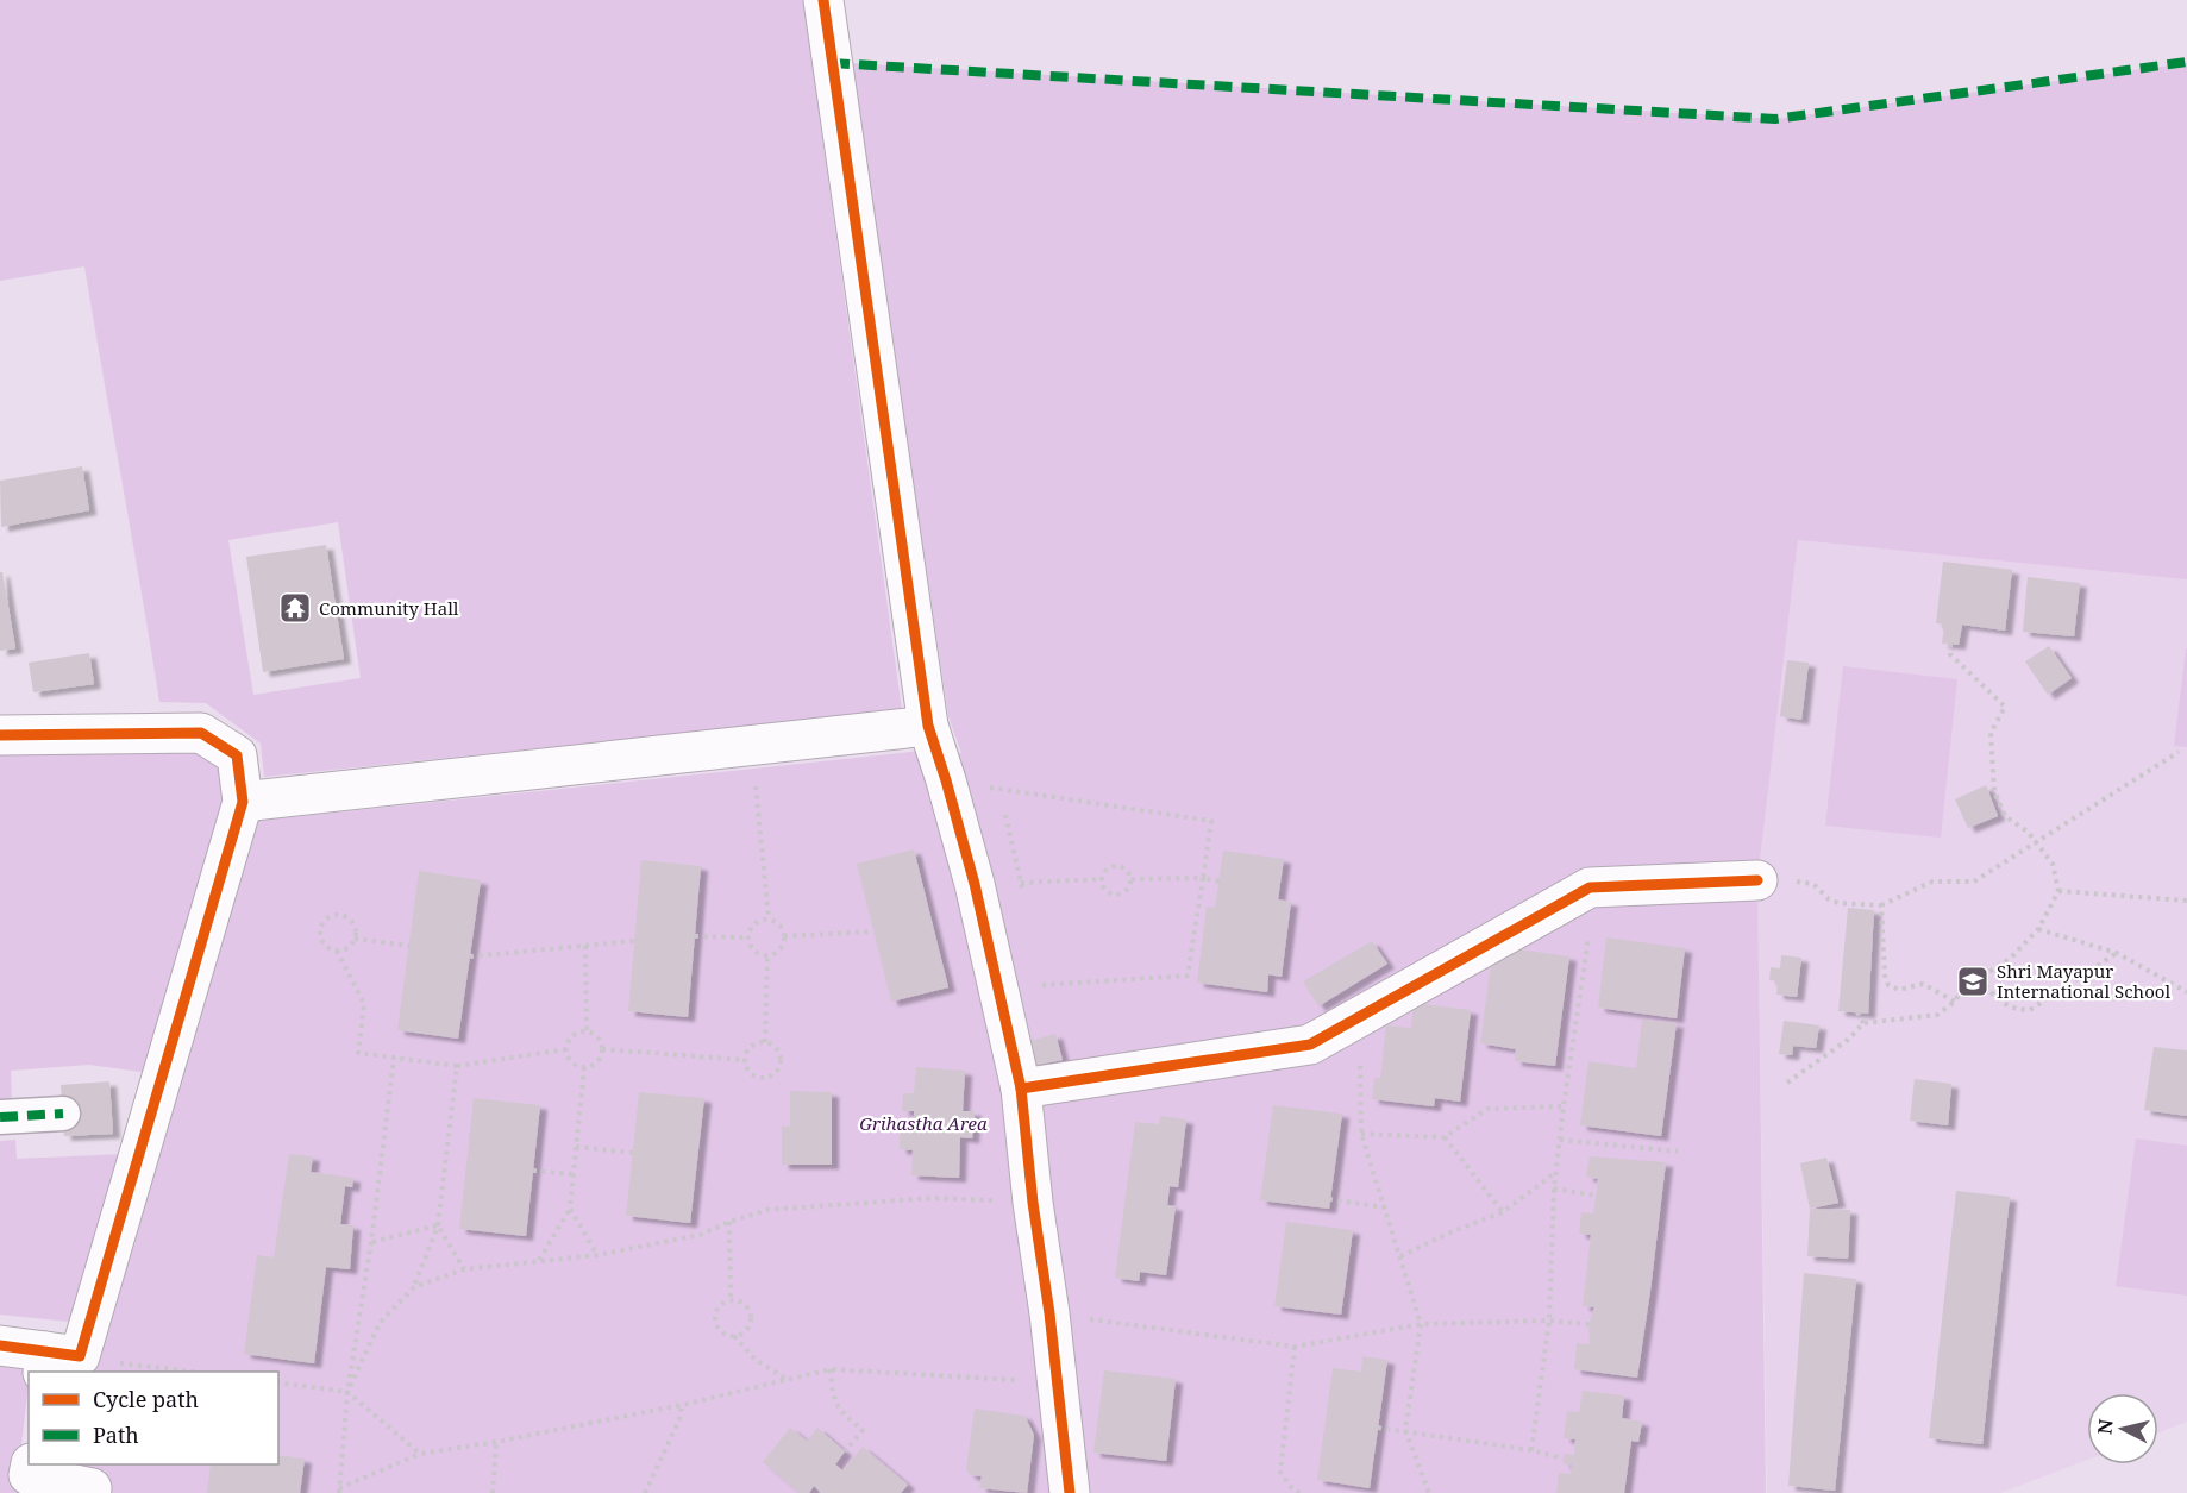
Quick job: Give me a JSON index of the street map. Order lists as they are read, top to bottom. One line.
{"parks":["Grihastha Area"],"places":{"temple":["Community Hall"],"school or university":["Shri Mayapur International School"]},"legend":["Cycle path","Path"],"north":"left"}
